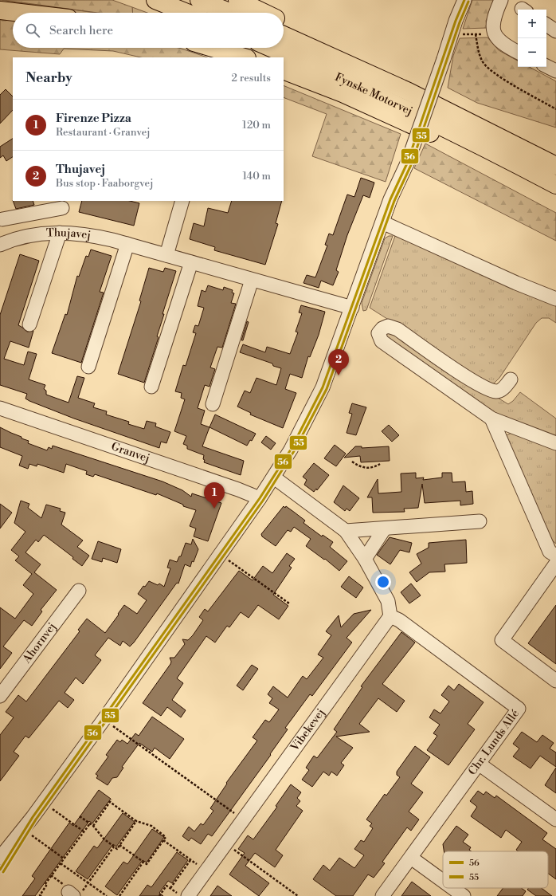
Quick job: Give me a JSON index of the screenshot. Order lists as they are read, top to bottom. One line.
{"streets":{"highway":["Fynske Motorvej"],"street":["Thujavej","Granvej","Ahornvej","Vibekevej","Chr. Lunds Allé"]},"crossings":[["Vibekevej","Chr. Lunds Allé"]],"lines":["transit line 56","transit line 55"],"legend":["56","55"],"page":{"map_buttons":["+","−"],"search":"Search here","heading":["Nearby","2 results"],"list":[{"mark":"1","name":"Firenze Pizza","note":"Restaurant · Granvej","value":"120 m"},{"mark":"2","name":"Thujavej","note":"Bus stop · Faaborgvej","value":"140 m"}],"pins":["2","1"]}}
